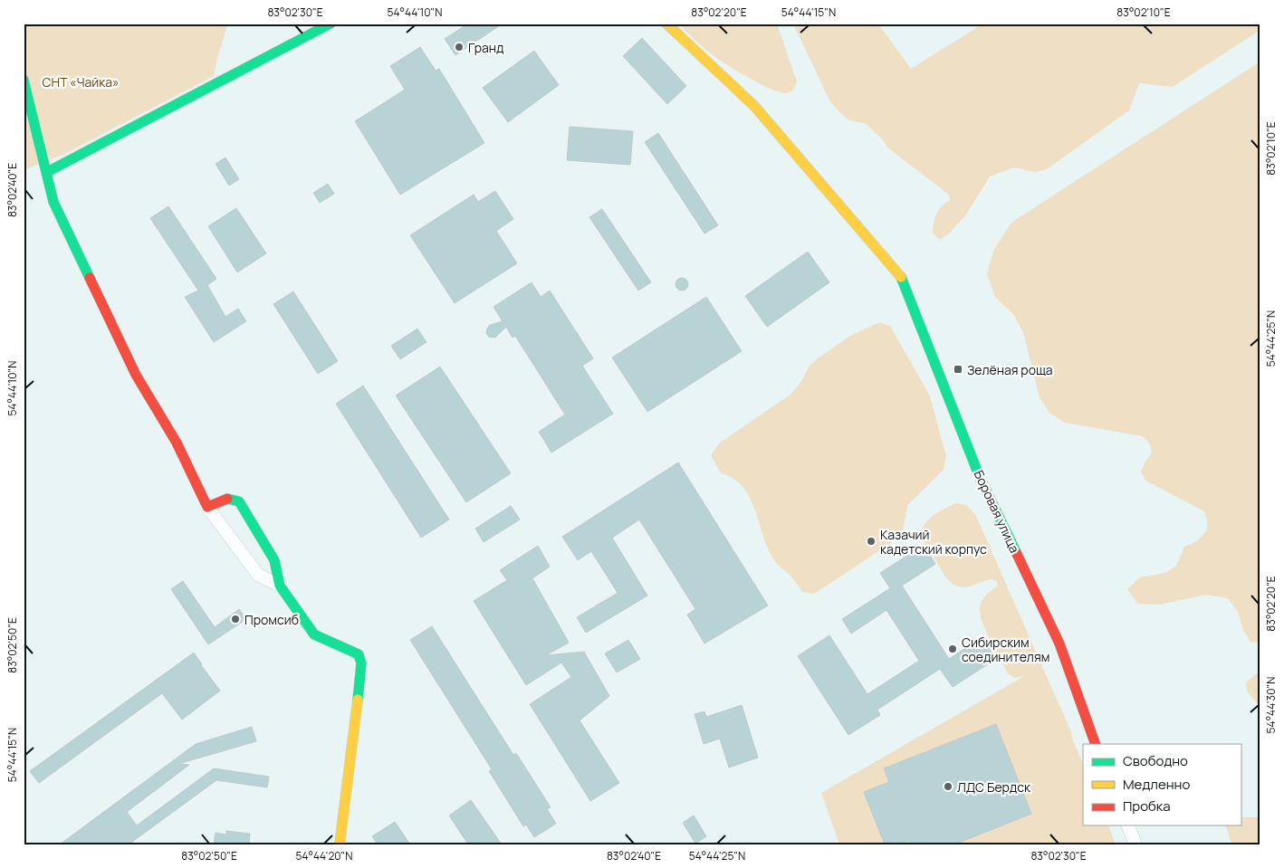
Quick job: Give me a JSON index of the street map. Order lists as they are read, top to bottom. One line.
{"streets":{"street":["Боровая улица"]},"parks":["СНТ «Чайка»"],"places":{"other":["Гранд","Казачий кадетский корпус","Промсиб","Сибирским соединителям","ЛДС Бердск"],"transit":["Зелёная роща"]},"legend":["Свободно","Медленно","Пробка"],"coordinates":["83°02'30\"E","54°44'10\"N","83°02'20\"E","54°44'15\"N","83°02'10\"E","83°02'40\"E","54°44'25\"N","83°02'50\"E","54°44'30\"N","54°44'20\"N"]}
